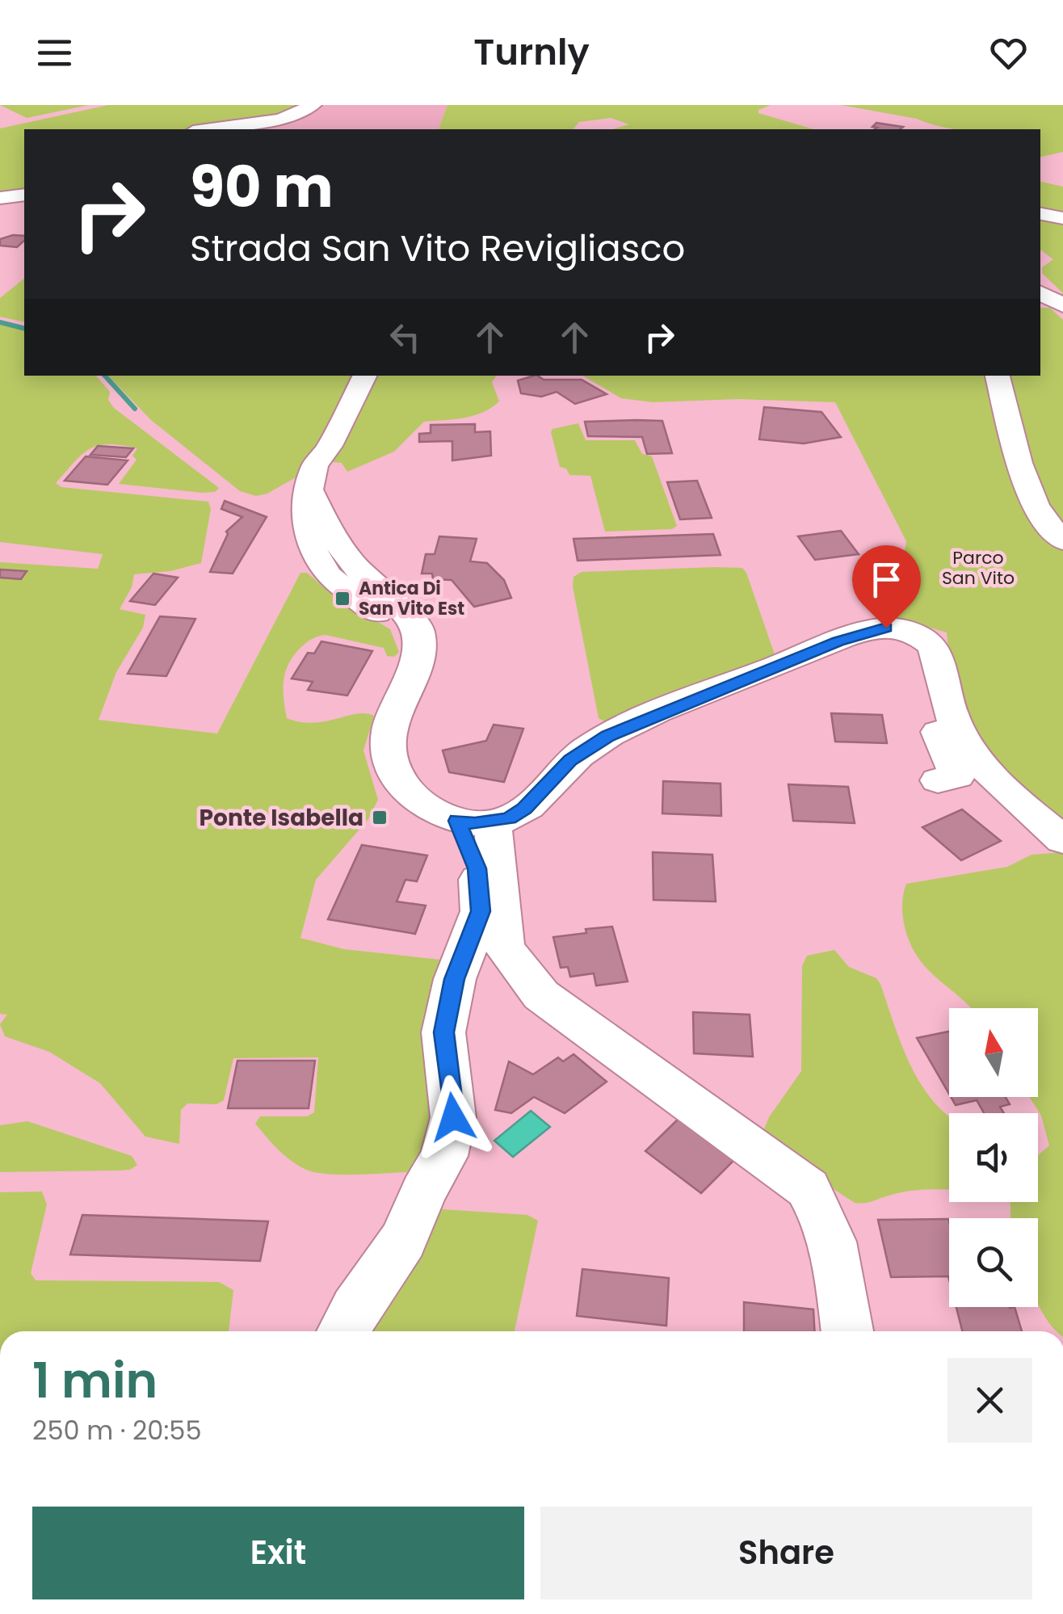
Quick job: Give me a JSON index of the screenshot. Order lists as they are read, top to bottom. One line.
{"parks":["Parco San Vito"],"places":{"transit":["Antica Di San Vito Est","Ponte Isabella"]},"north":"top","page":{"header":"Turnly","turn":["90 m","Strada San Vito Revigliasco"],"heading":["1 min","250 m · 20:55"],"buttons":["Exit","Share"]}}
